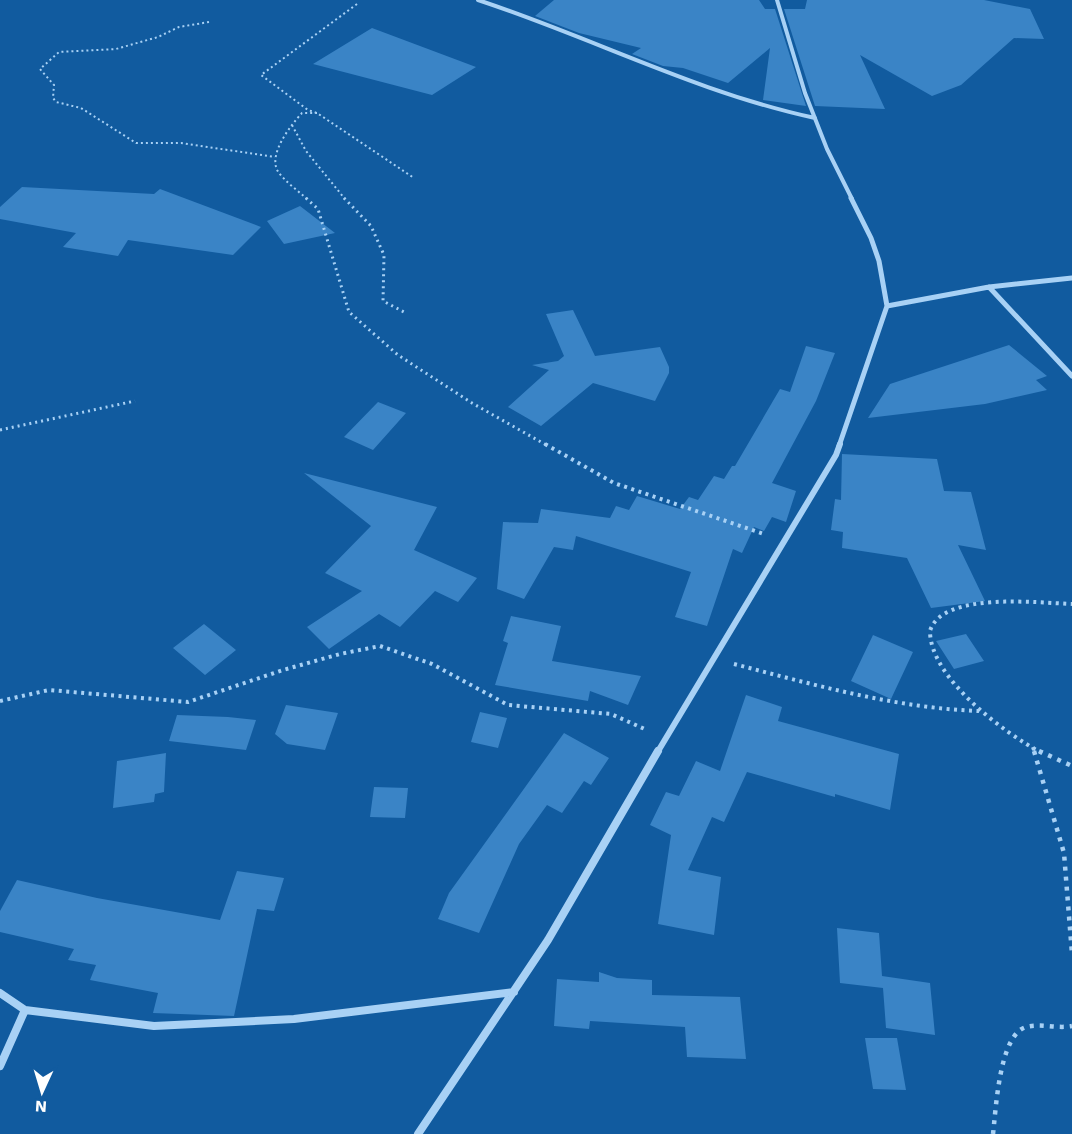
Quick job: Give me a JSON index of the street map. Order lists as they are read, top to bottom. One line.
{"north":"bottom"}
